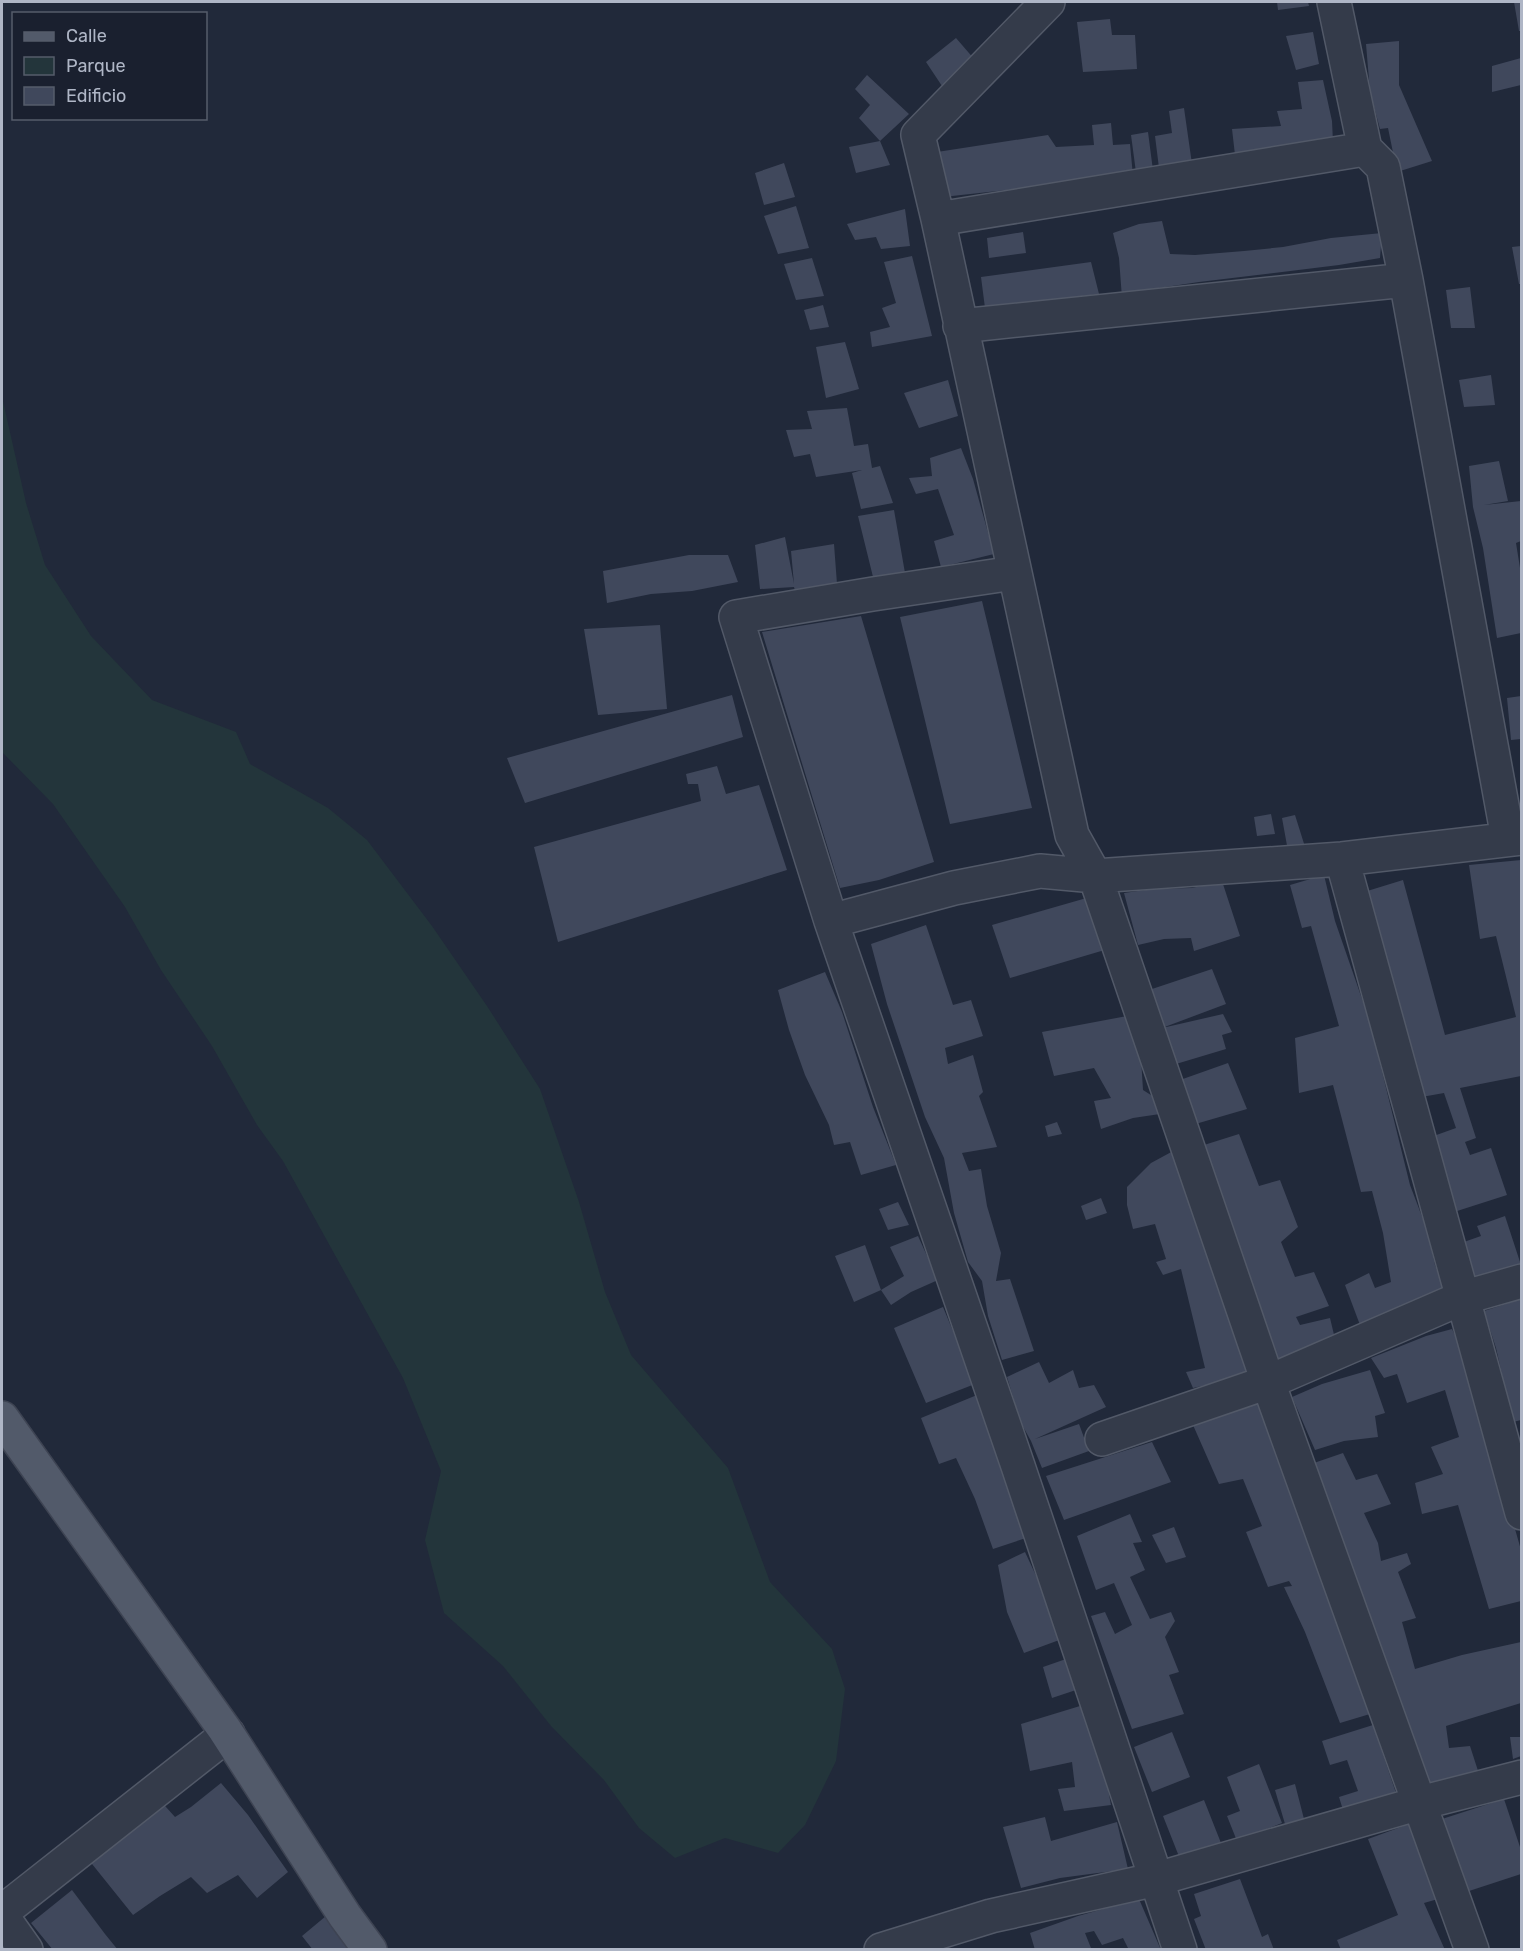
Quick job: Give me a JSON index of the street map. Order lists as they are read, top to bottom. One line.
{"legend":["Calle","Parque","Edificio"]}
